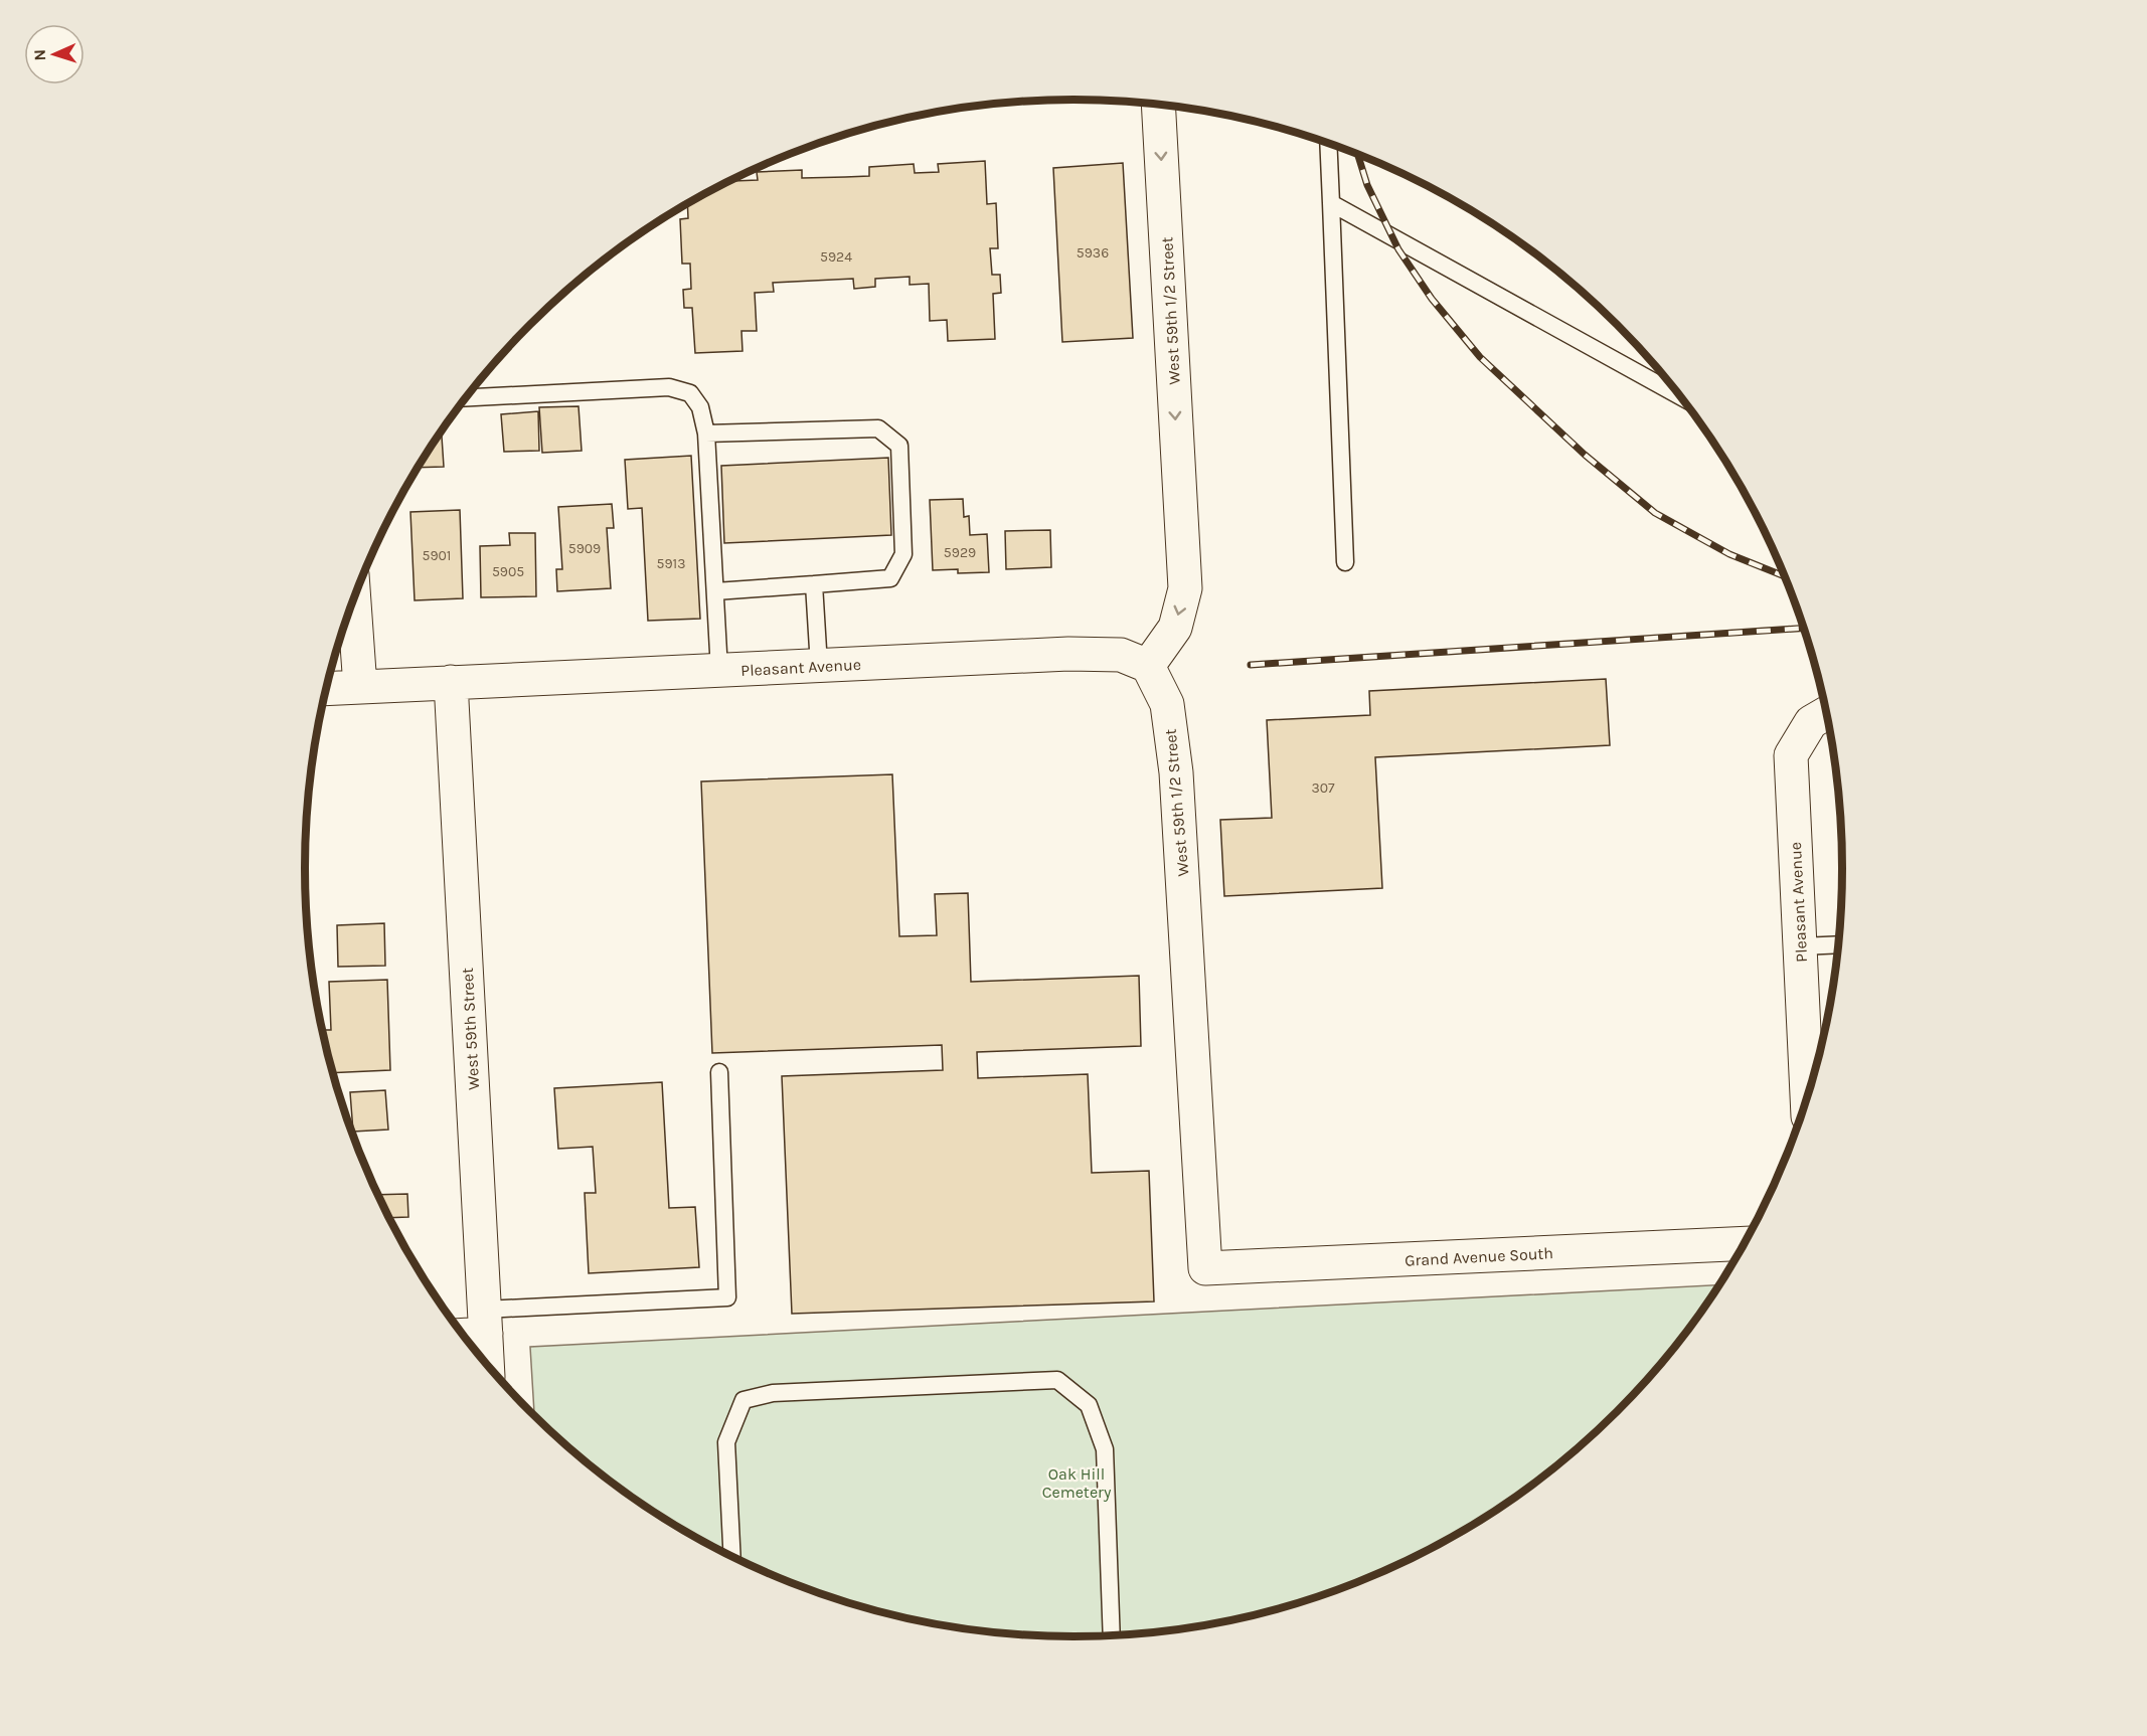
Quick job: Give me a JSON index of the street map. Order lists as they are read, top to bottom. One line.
{"streets":{"street":["West 59th 1/2 Street","Pleasant Avenue","West 59th Street","Grand Avenue South"]},"crossings":[["West 59th 1/2 Street","Pleasant Avenue"],["West 59th 1/2 Street","Grand Avenue South"],["Pleasant Avenue","West 59th Street"]],"one_way":["West 59th 1/2 Street"],"parks":["Oak Hill Cemetery"],"house_numbers":["5936","5924","5909","5929","5901","5913","5905","307"],"north":"left"}
